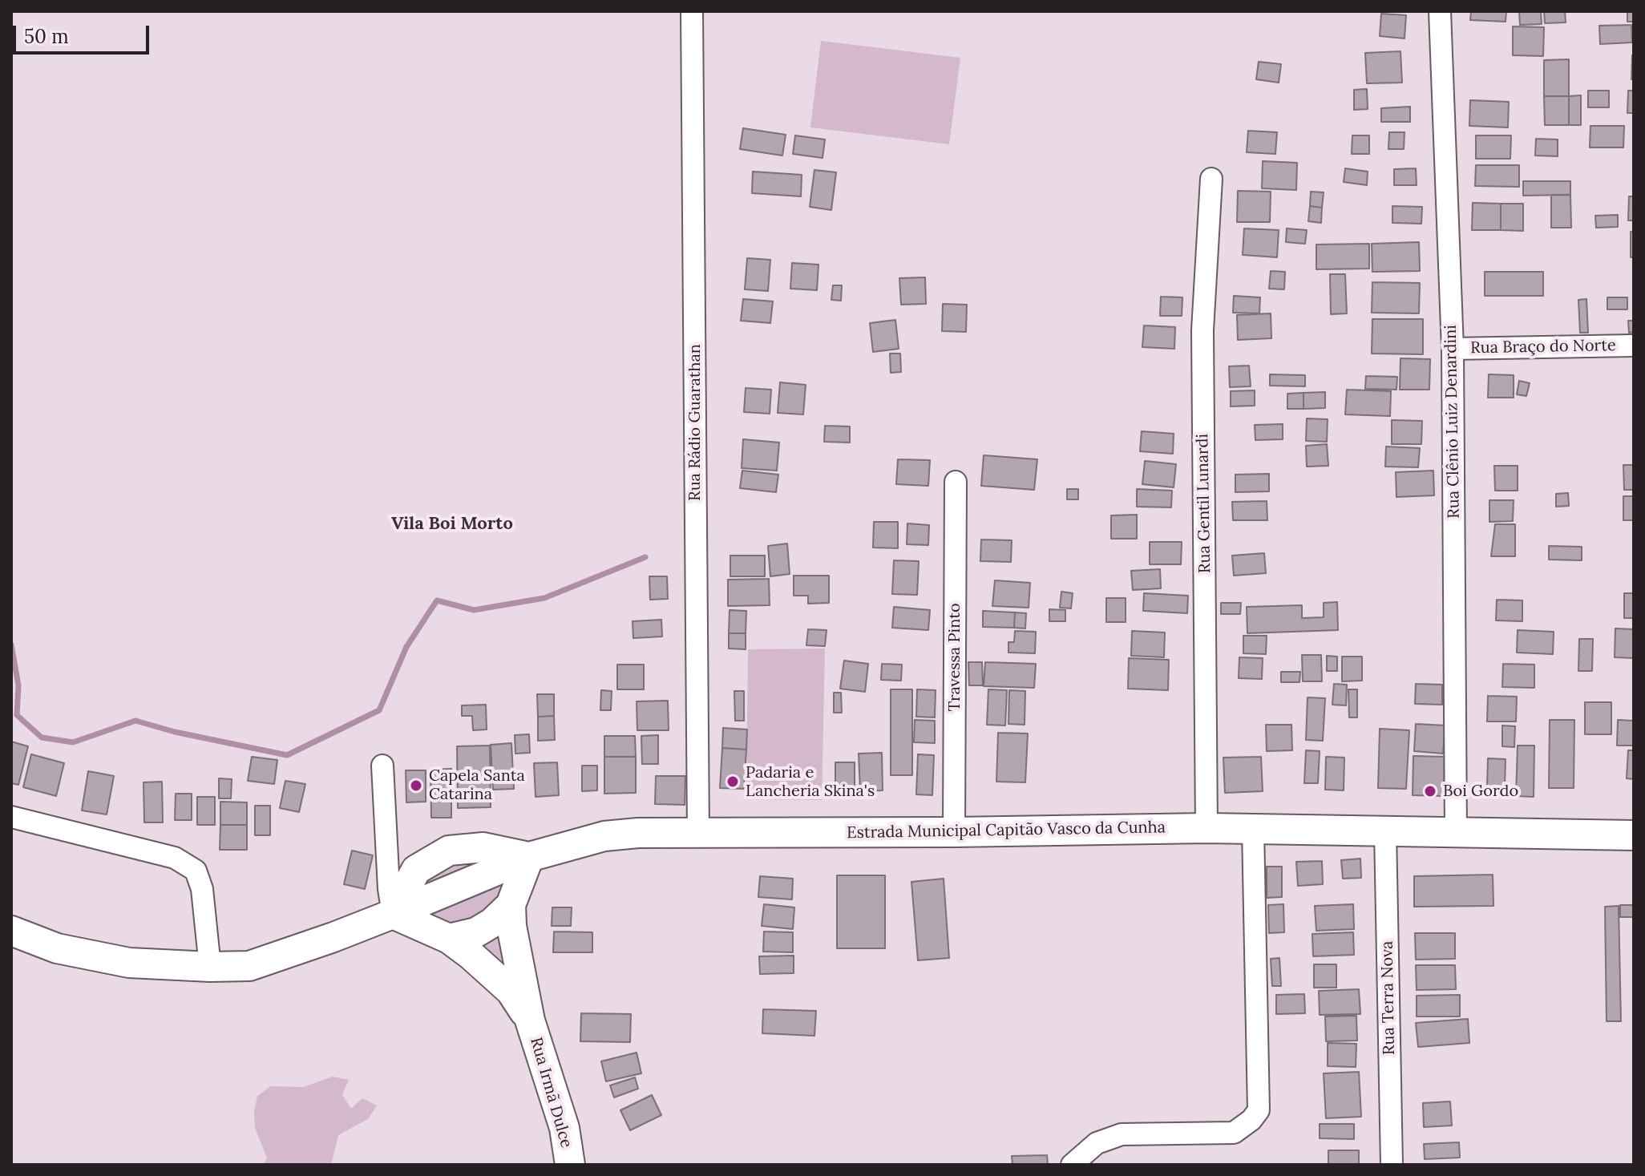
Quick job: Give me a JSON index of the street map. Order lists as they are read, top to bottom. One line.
{"streets":{"street":["Rua Braço do Norte","Rua Clênio Luiz Denardini","Rua Rádio Guarathan","Rua Gentil Lunardi","Travessa Pinto","Estrada Municipal Capitão Vasco da Cunha","Rua Terra Nova","Rua Irmã Dulce"]},"crossings":[["Rua Braço do Norte","Rua Clênio Luiz Denardini"],["Rua Clênio Luiz Denardini","Estrada Municipal Capitão Vasco da Cunha"],["Rua Rádio Guarathan","Estrada Municipal Capitão Vasco da Cunha"],["Rua Gentil Lunardi","Estrada Municipal Capitão Vasco da Cunha"],["Travessa Pinto","Estrada Municipal Capitão Vasco da Cunha"],["Estrada Municipal Capitão Vasco da Cunha","Rua Terra Nova"],["Estrada Municipal Capitão Vasco da Cunha","Rua Irmã Dulce"]],"districts":["Vila Boi Morto"],"places":["Padaria e Lancheria Skina's","Capela Santa Catarina","Boi Gordo"],"scale_bar":"50 m"}
